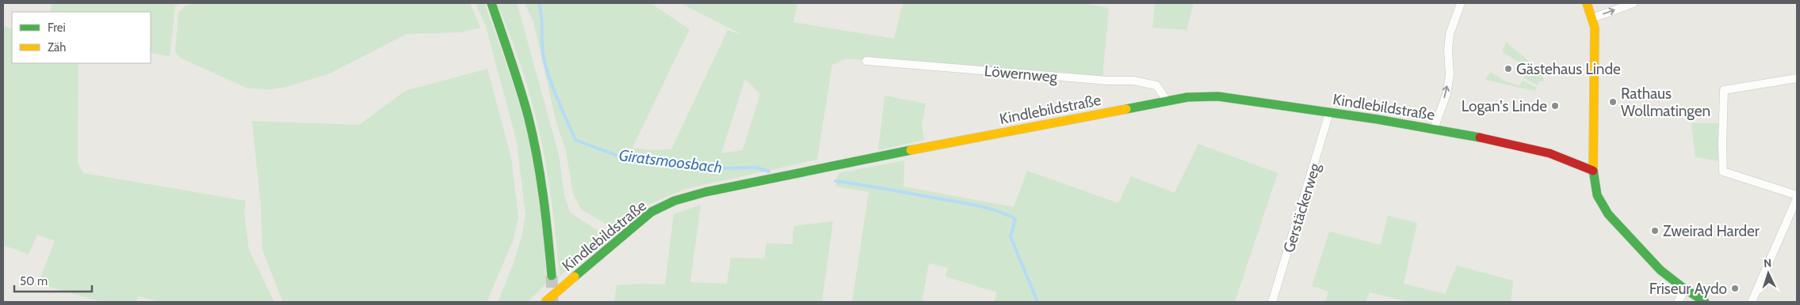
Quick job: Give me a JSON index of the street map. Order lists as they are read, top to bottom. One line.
{"streets":{"main road":["Kindlebildstraße"],"street":["Löwernweg","Gerstäckerweg"]},"crossings":[["Löwernweg","Kindlebildstraße"],["Kindlebildstraße","Gerstäckerweg"]],"water":["Giratsmoosbach"],"places":["Gästehaus Linde","Rathaus Wollmatingen","Logan's Linde","Zweirad Harder","Friseur Aydo"],"legend":["Frei","Zäh"],"scale_bar":"50 m","north":"top"}
